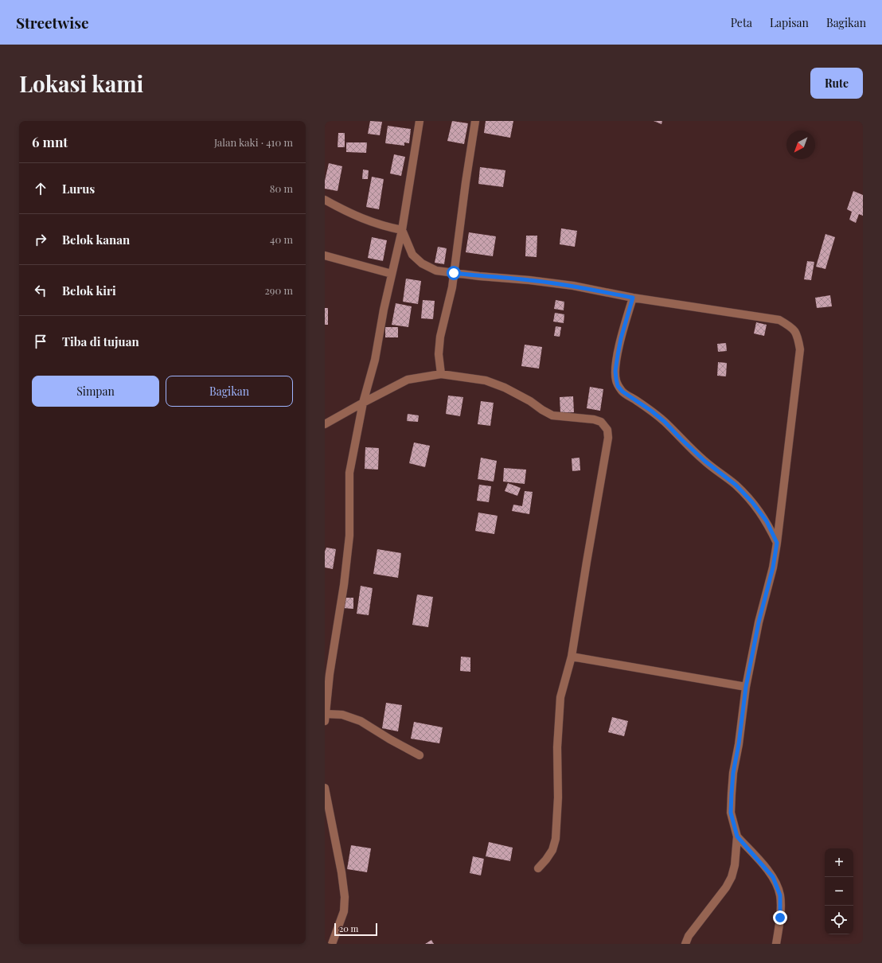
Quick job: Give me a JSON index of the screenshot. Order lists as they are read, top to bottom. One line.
{"scale_bar":"20 m","north":"bottom left","page":{"header":"Streetwise","nav":["Peta","Lapisan","Bagikan"],"buttons":["Rute",["Simpan","Bagikan"]],"title":"Lokasi kami","heading":["6 mnt","Jalan kaki · 410 m"],"list":[["Lurus","80 m"],["Belok kanan","40 m"],["Belok kiri","290 m"],"Tiba di tujuan"],"map_buttons":["+","−"],"scale":"20 m"}}
